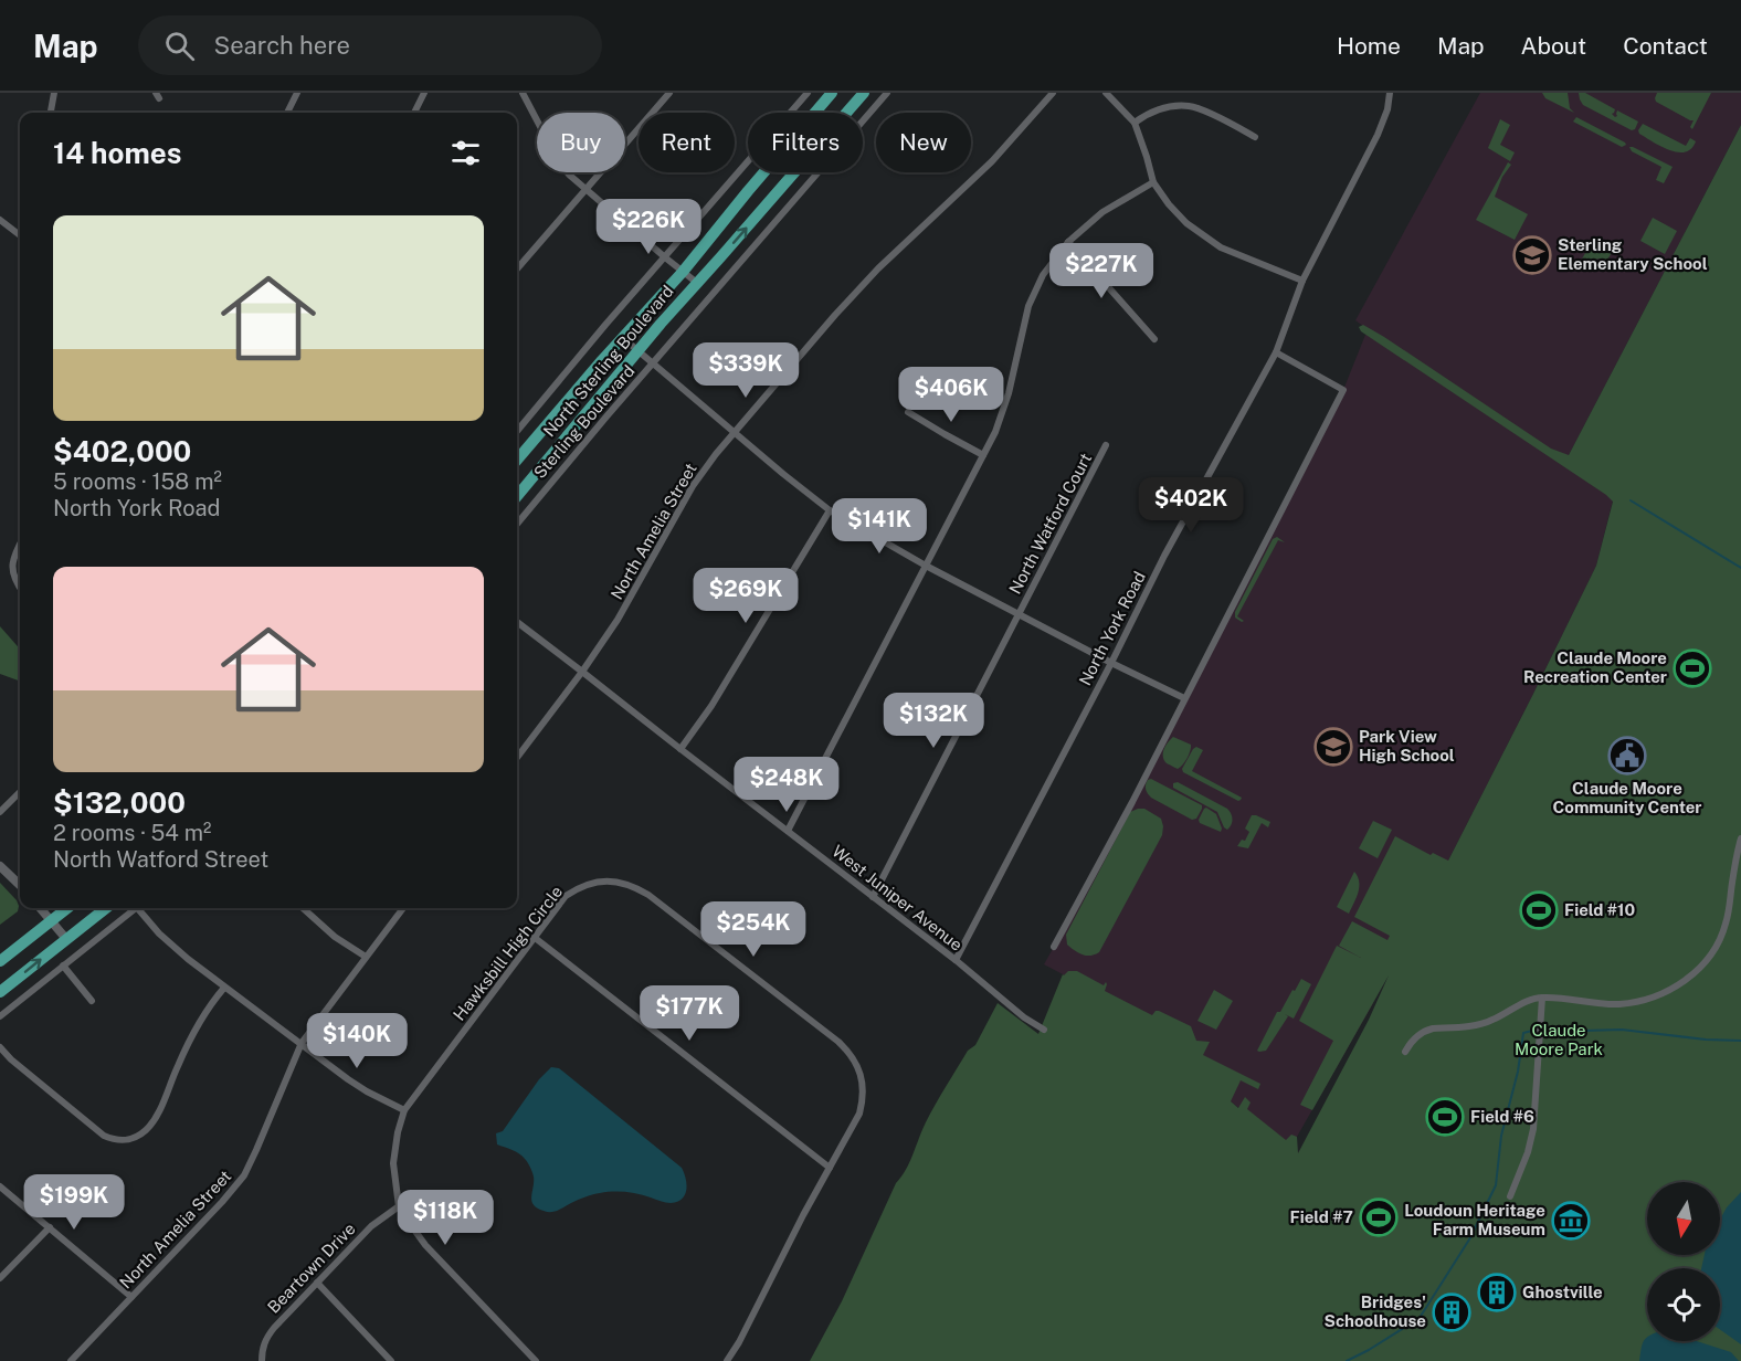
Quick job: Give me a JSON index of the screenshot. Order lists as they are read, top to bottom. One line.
{"streets":{"main road":["North Sterling Boulevard"],"street":["Sterling Boulevard","North Watford Court","North Amelia Street","North York Road","West Juniper Avenue","Hawksbill High Circle","Beartown Drive"]},"crossings":[["North Watford Court","West Juniper Avenue"],["North Amelia Street","West Juniper Avenue"],["North York Road","West Juniper Avenue"],["Hawksbill High Circle","Beartown Drive"]],"parks":["Claude Moore Park"],"places":{"school or university":["Sterling Elementary School","Park View High School"],"sports":["Claude Moore Recreation Center","Field #10","Field #6","Field #7"],"public building":["Claude Moore Community Center"],"museum":["Loudoun Heritage Farm Museum"],"building":["Ghostville","Bridges' Schoolhouse"]},"north":"bottom","page":{"header":"Map","search":"Search here","nav":["Home","Map","About","Contact"],"chip":["Buy","Rent","Filters","New"],"heading":"14 homes","list":[{"name":"$402,000","note":"5 rooms · 158 m² · North York Road"},{"name":"$132,000","note":"2 rooms · 54 m² · North Watford Street"}],"price":["$226K","$227K","$339K","$406K","$402K","$141K","$269K","$132K","$248K","$254K","$177K","$140K","$199K","$118K"]}}
